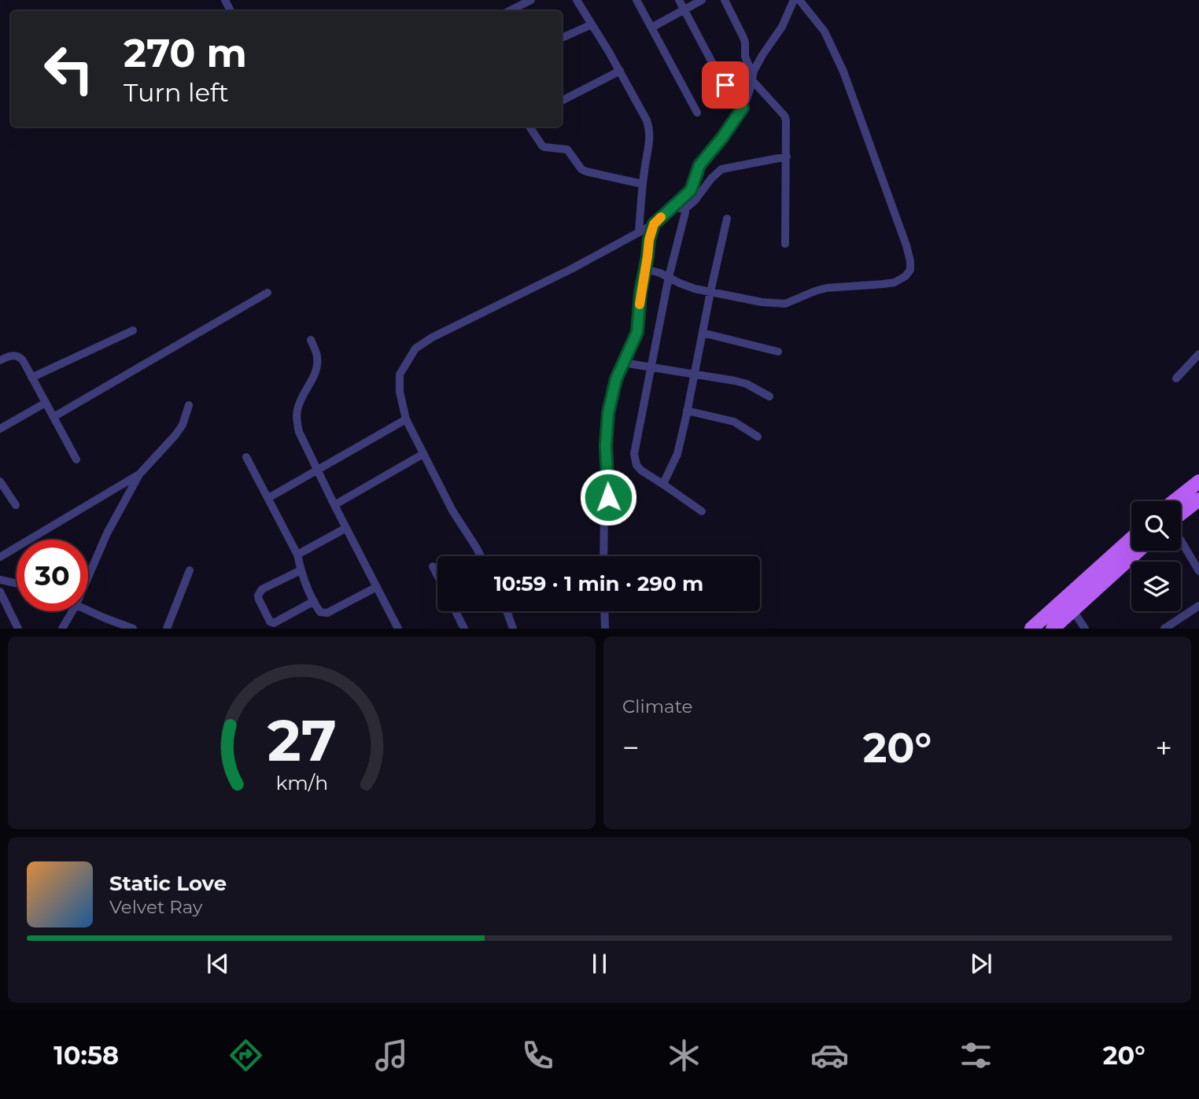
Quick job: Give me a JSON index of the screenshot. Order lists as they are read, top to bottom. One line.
{"page":{"turn":["270 m","Turn left"],"limit":"30","trip":"10:59 · 1 min · 290 m","tile":"Climate","heat":["−","20°","+"],"song":["Static Love","Velvet Ray"],"tabs":["10:58","20°"],"gauge":["27","km/h"]}}
